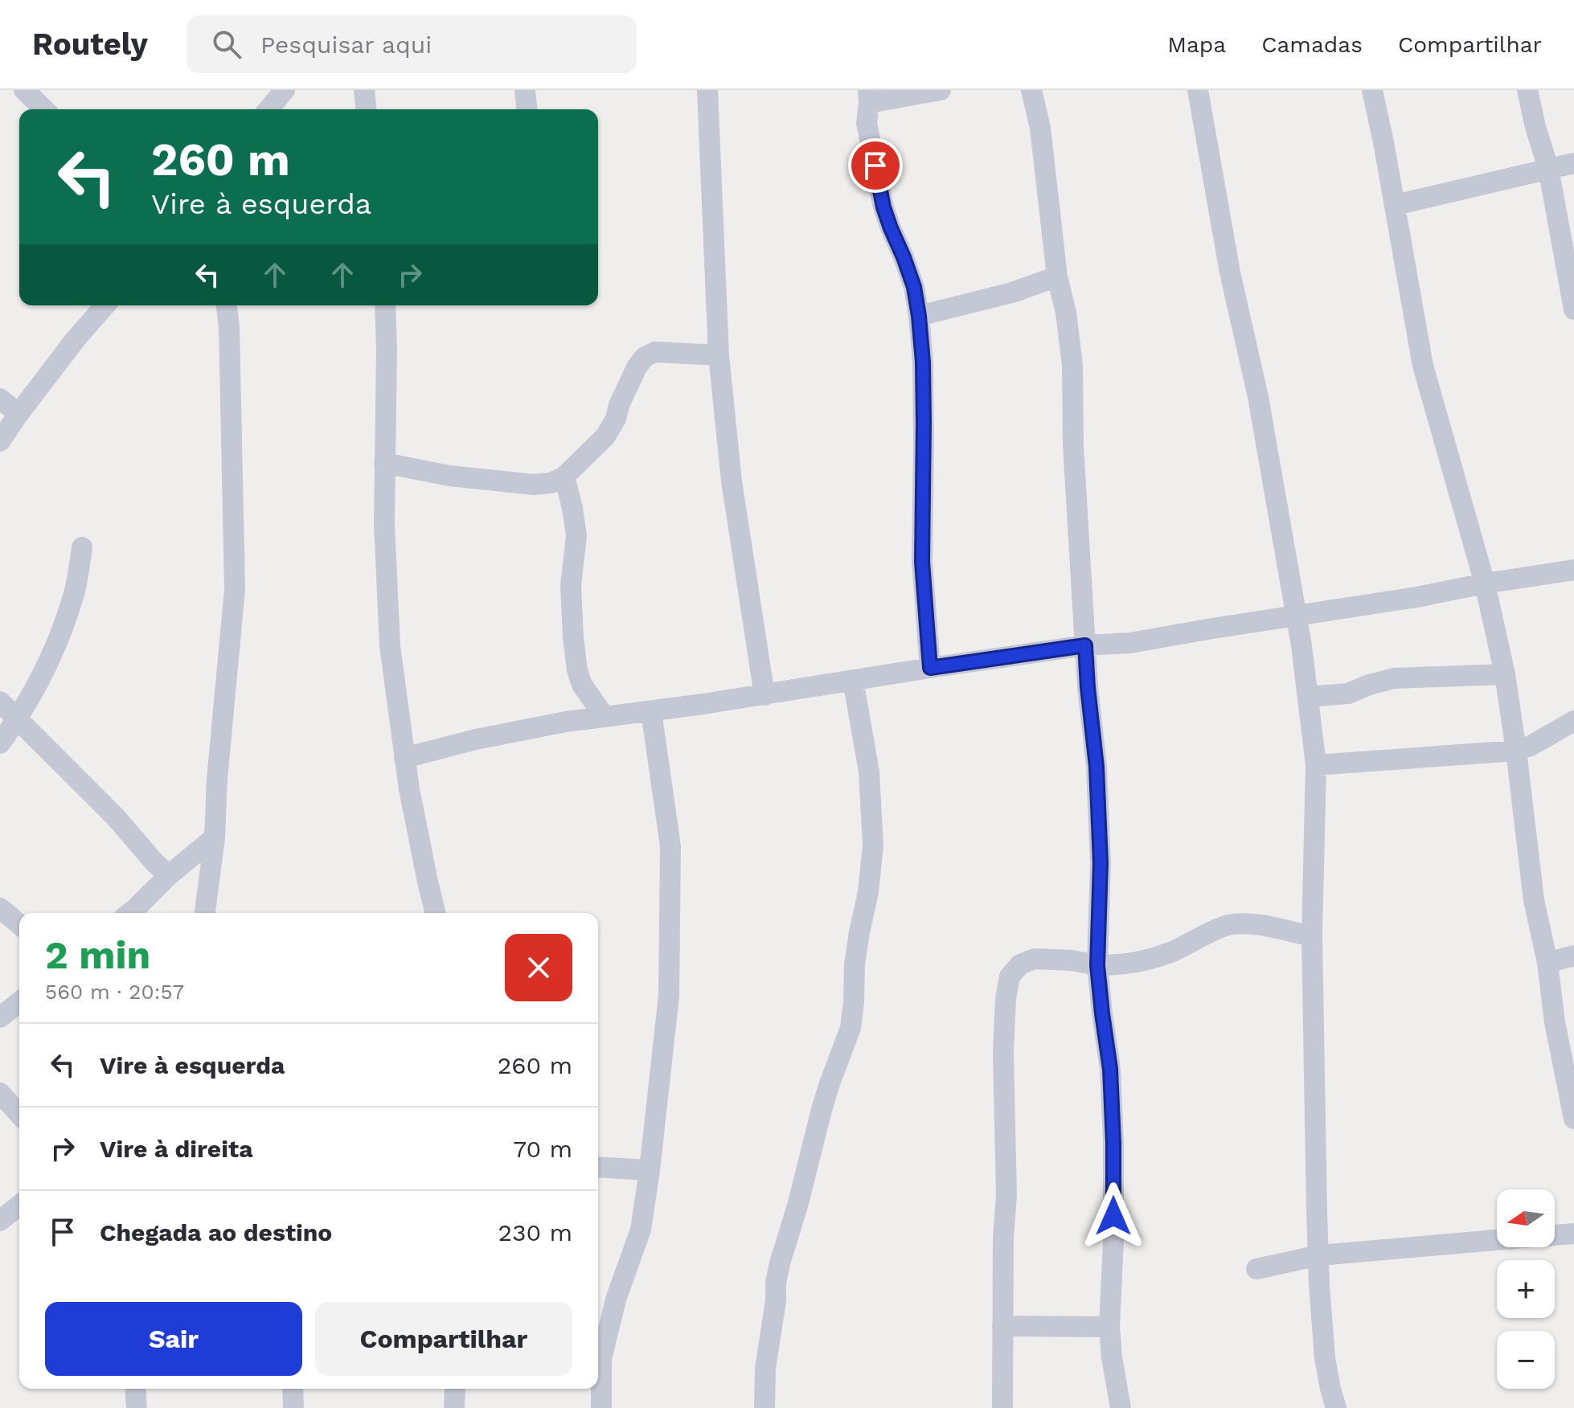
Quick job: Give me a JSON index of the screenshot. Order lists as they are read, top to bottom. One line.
{"north":"left","page":{"header":"Routely","search":"Pesquisar aqui","nav":["Mapa","Camadas","Compartilhar"],"turn":["260 m","Vire à esquerda"],"heading":["2 min","560 m · 20:57"],"list":[{"name":"Vire à esquerda","value":"260 m"},{"name":"Vire à direita","value":"70 m"},{"name":"Chegada ao destino","value":"230 m"}],"map_buttons":["+","−"],"buttons":["Sair","Compartilhar"]}}
